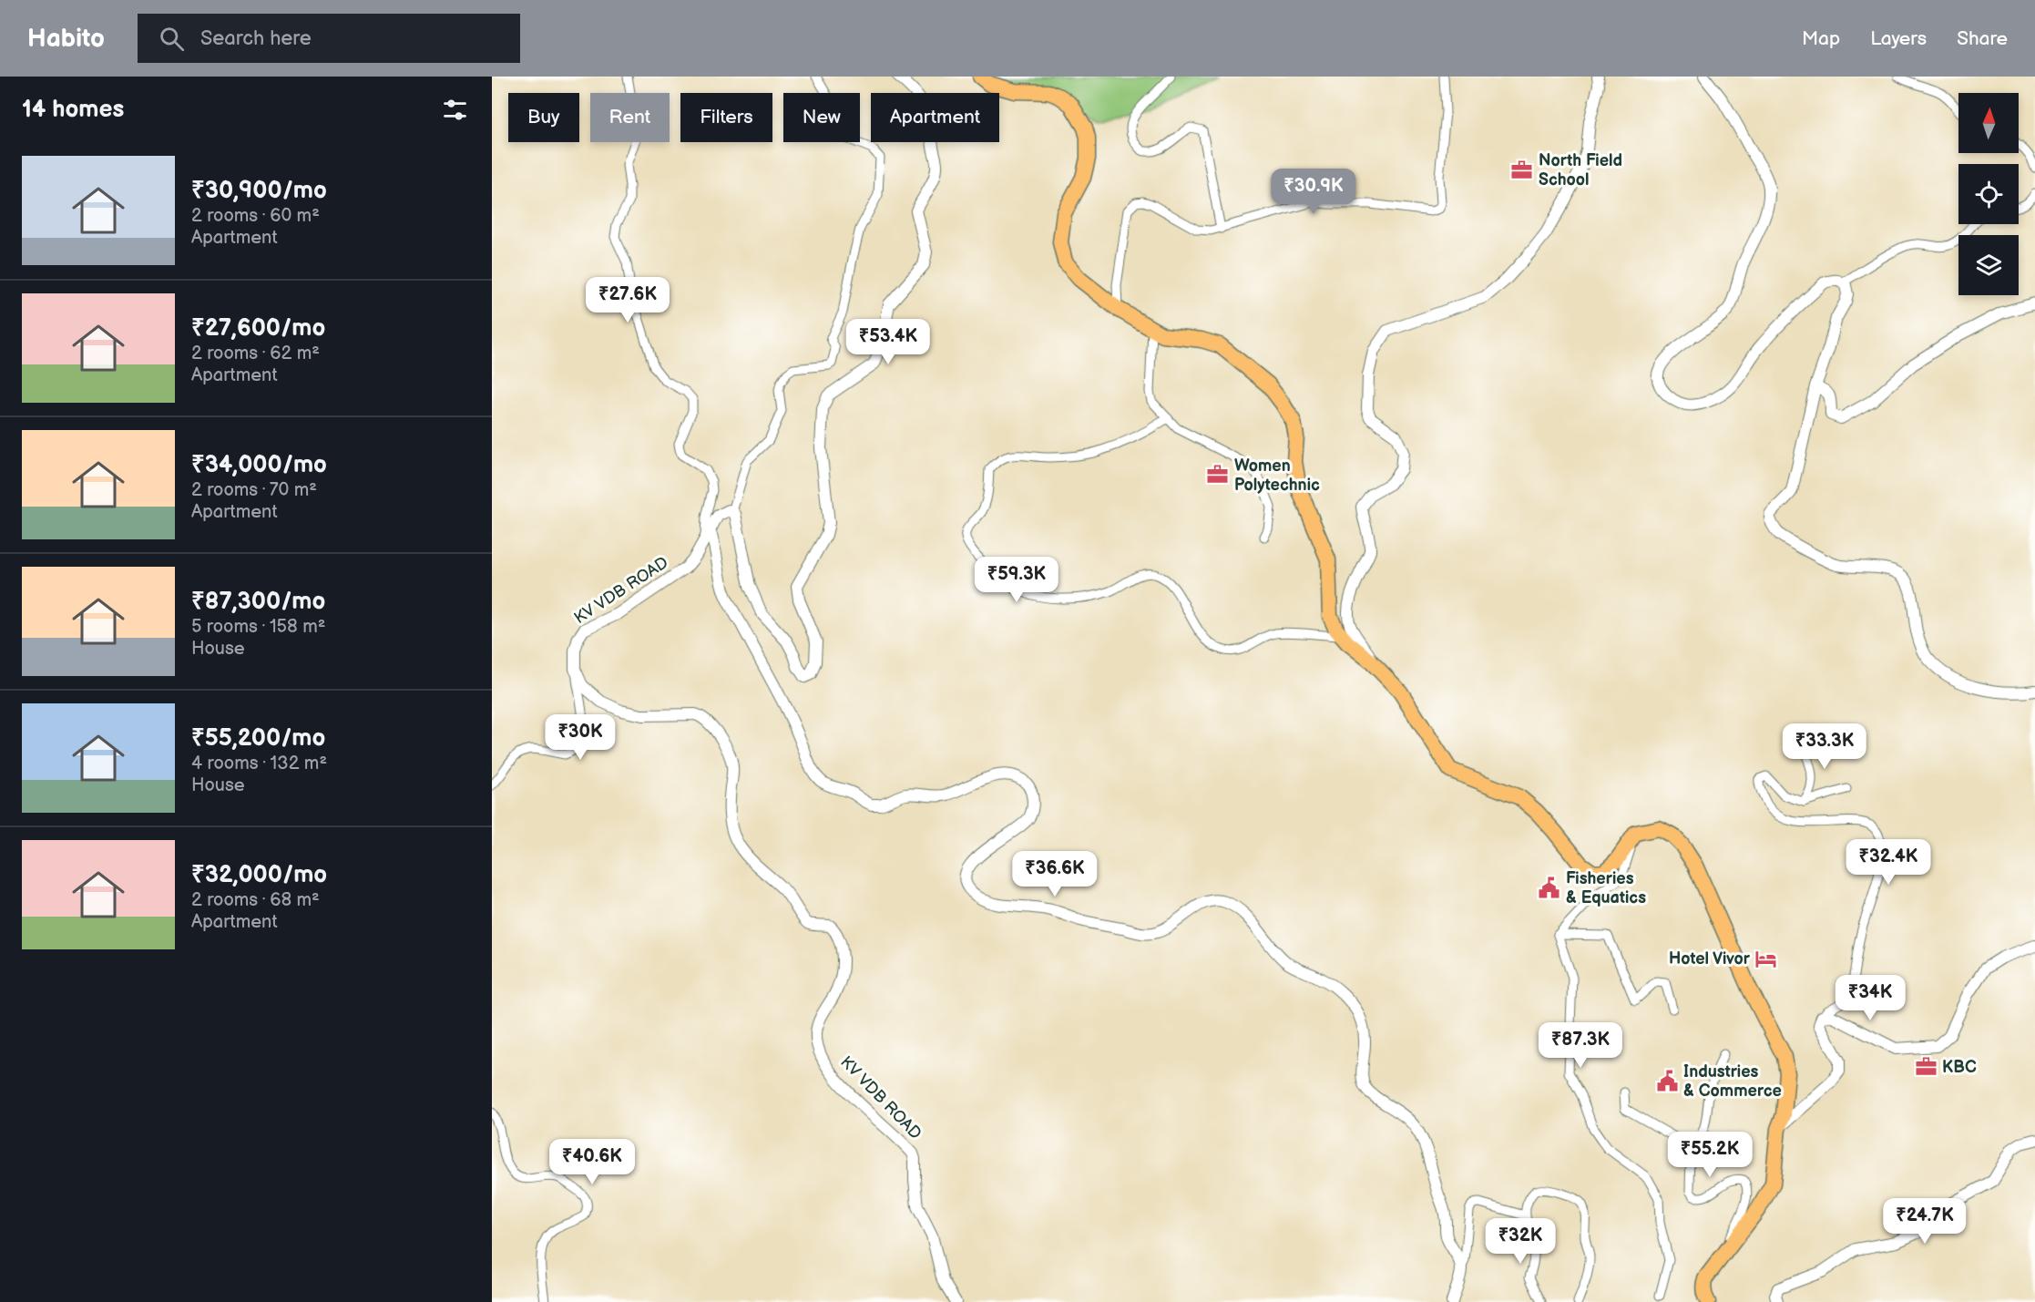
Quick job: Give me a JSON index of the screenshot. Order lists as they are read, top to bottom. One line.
{"streets":{"street":["KV VDB ROAD"]},"places":{"office":["North Field School","Women Polytechnic","KBC"],"public building":["Fisheries & Equatics","Industries & Commerce"],"hotel":["Hotel Vivor"]},"north":"top","page":{"header":"Habito","search":"Search here","nav":["Map","Layers","Share"],"heading":"14 homes","chip":["Buy","Rent","Filters","New","Apartment"],"list":[{"name":"₹30,900/mo","note":"2 rooms · 60 m² · Apartment"},{"name":"₹27,600/mo","note":"2 rooms · 62 m² · Apartment"},{"name":"₹34,000/mo","note":"2 rooms · 70 m² · Apartment"},{"name":"₹87,300/mo","note":"5 rooms · 158 m² · House"},{"name":"₹55,200/mo","note":"4 rooms · 132 m² · House"},{"name":"₹32,000/mo","note":"2 rooms · 68 m² · Apartment"}],"price":["₹30.9K","₹27.6K","₹53.4K","₹59.3K","₹30K","₹33.3K","₹32.4K","₹36.6K","₹34K","₹87.3K","₹55.2K","₹40.6K","₹24.7K","₹32K"]}}
